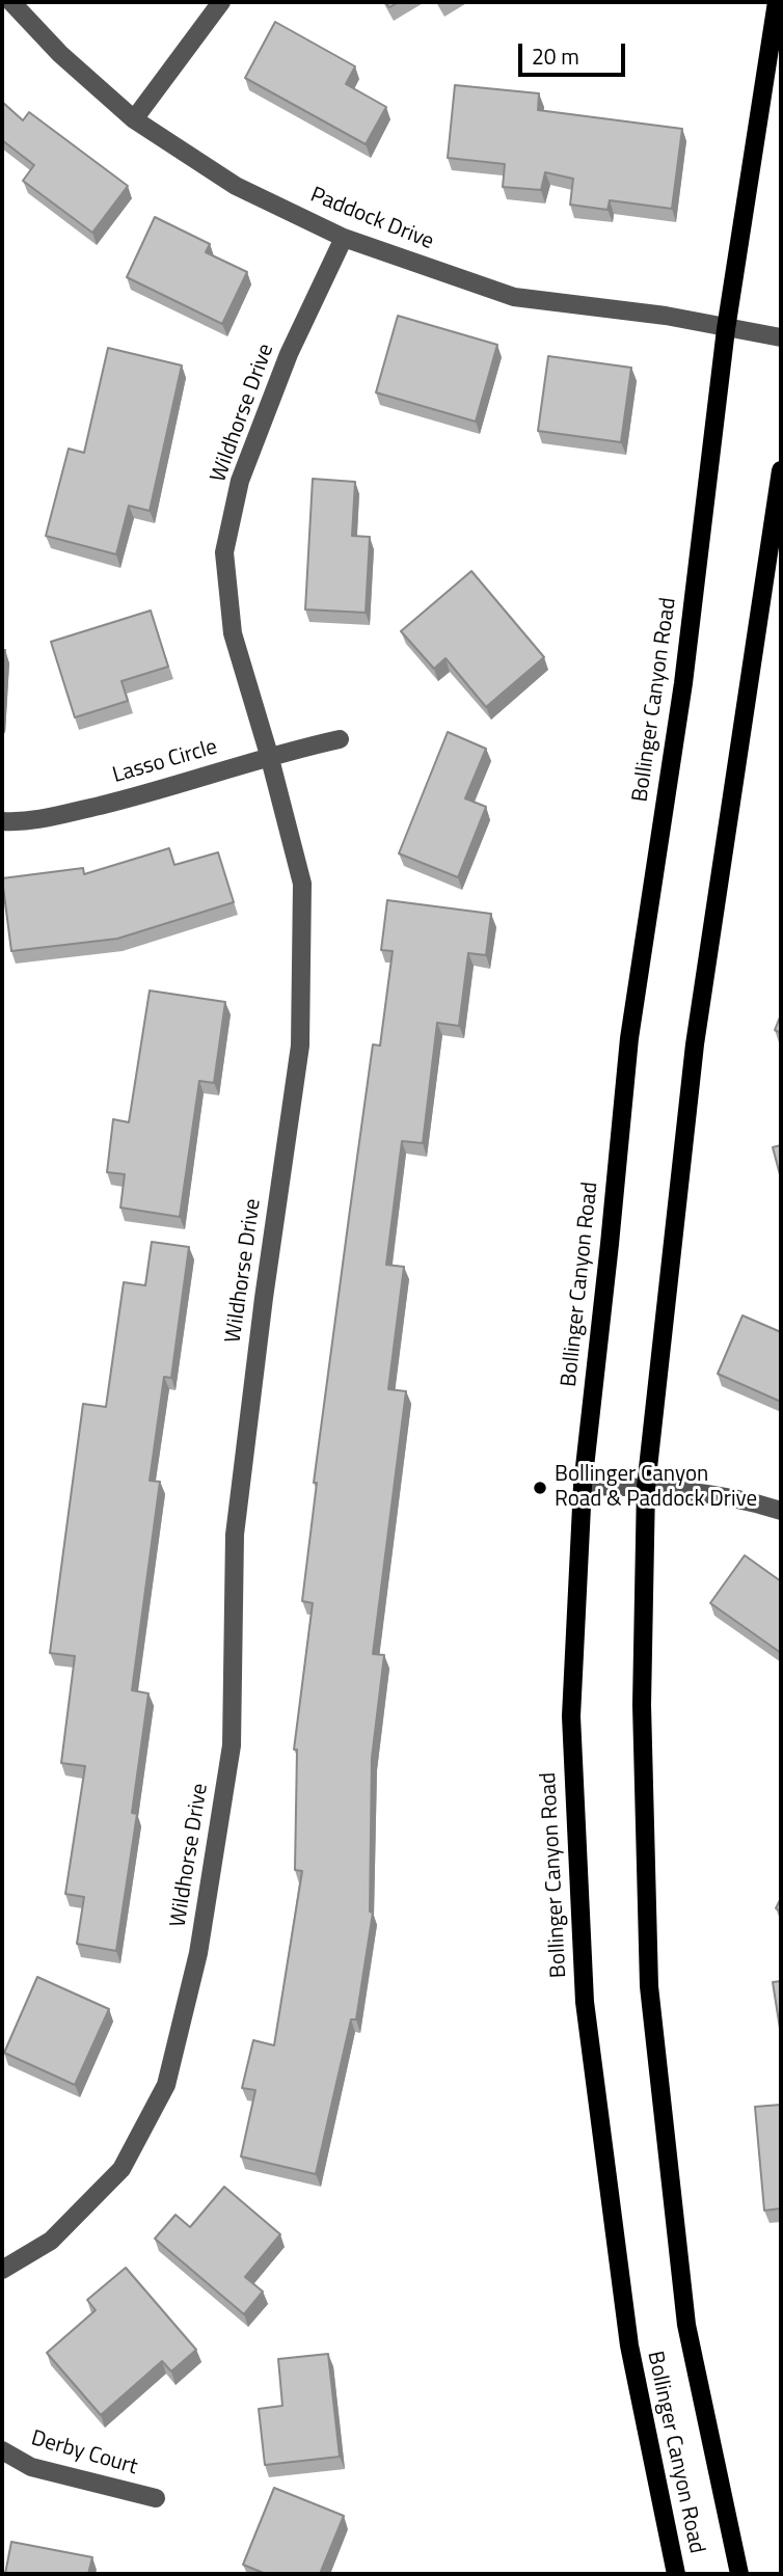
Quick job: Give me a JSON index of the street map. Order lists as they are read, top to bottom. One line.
{"streets":{"main road":["Bollinger Canyon Road"],"street":["Paddock Drive","Wildhorse Drive","Lasso Circle","Derby Court"]},"crossings":[["Paddock Drive","Wildhorse Drive"],["Paddock Drive","Bollinger Canyon Road"],["Wildhorse Drive","Lasso Circle"]],"places":["Bollinger Canyon Road & Paddock Drive"],"scale_bar":"20 m"}
